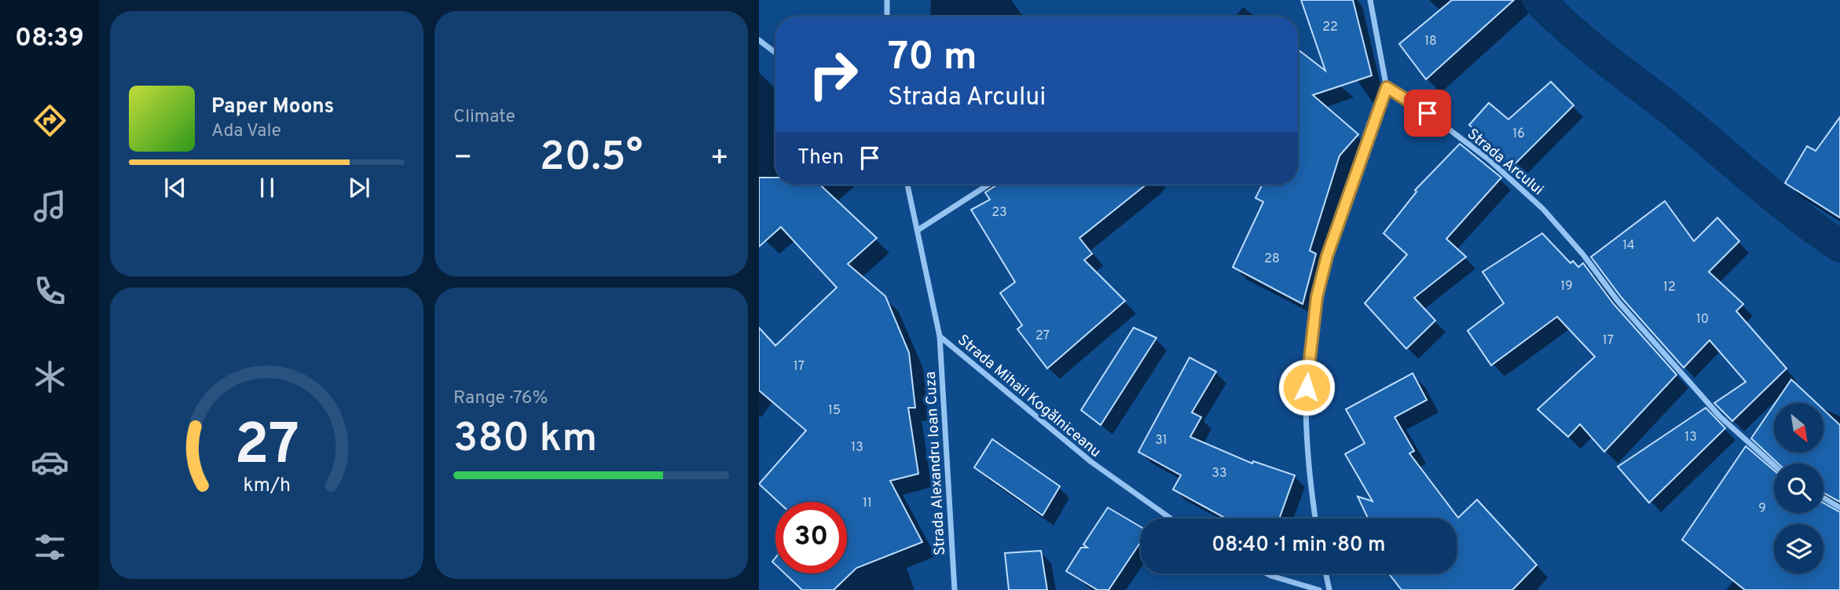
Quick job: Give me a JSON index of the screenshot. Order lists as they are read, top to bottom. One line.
{"streets":{"street":["Strada Arcului","Strada Mihail Kogălniceanu","Strada Alexandru Ioan Cuza"]},"crossings":[["Strada Mihail Kogălniceanu","Strada Alexandru Ioan Cuza"]],"house_numbers":["22","18","16","23","14","28","19","12","10","27","17","17","15","13","31","13","33","11","9"],"north":"bottom right","page":{"tabs":"08:39","tile":["Climate",["Range · 76%","380 km"]],"turn":["70 m","Strada Arcului"],"song":["Paper Moons","Ada Vale"],"then":"Then","heat":["−","20.5°","+"],"limit":"30","trip":"08:40 · 1 min · 80 m","gauge":["27","km/h"]}}
